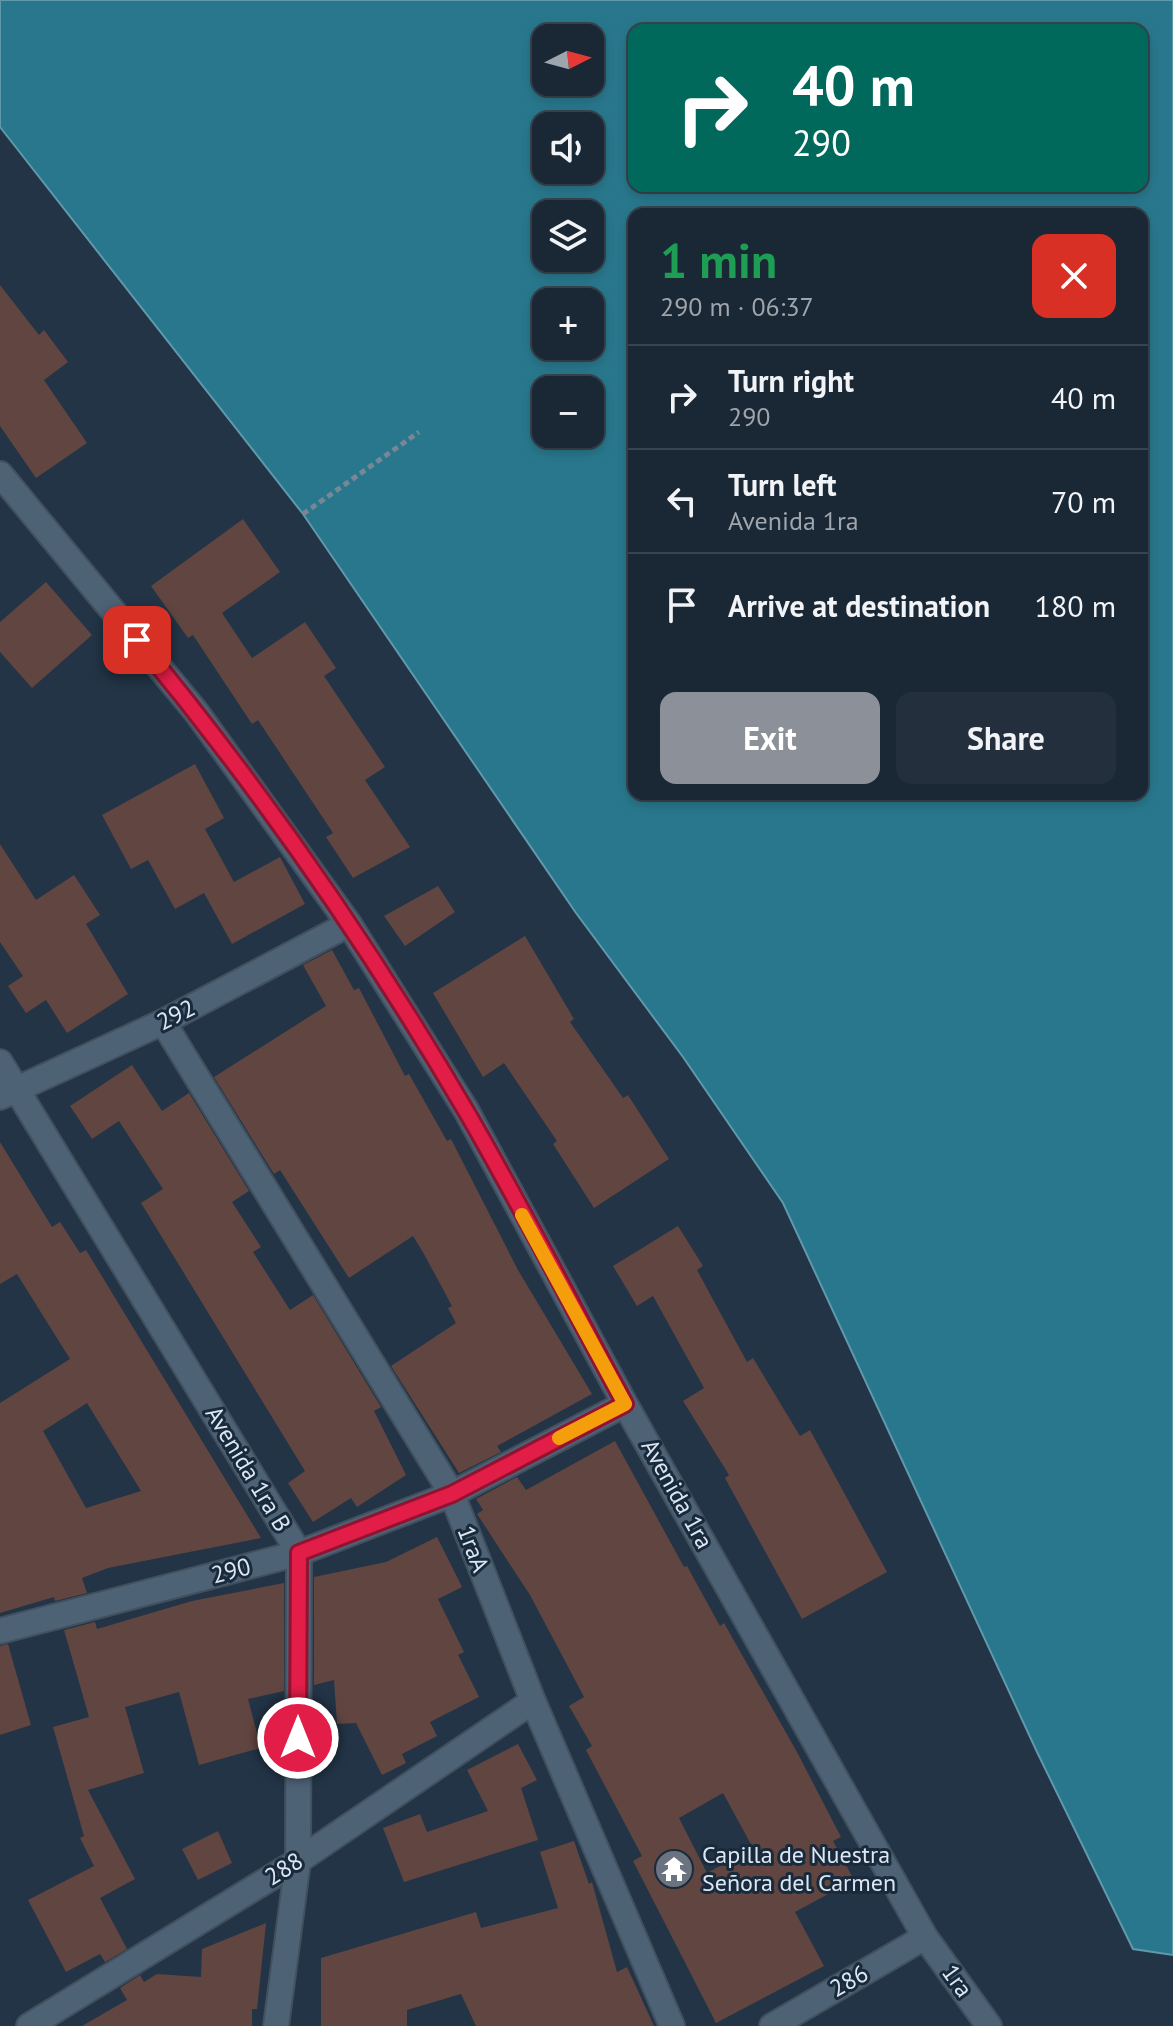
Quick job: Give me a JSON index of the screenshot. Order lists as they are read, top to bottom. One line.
{"streets":{"street":["292","Avenida 1ra B","Avenida 1ra","1raA","290","288","286","1ra"]},"crossings":[["292","Avenida 1ra B"],["292","Avenida 1ra"],["292","1raA"],["Avenida 1ra B","290"],["Avenida 1ra B","288"],["Avenida 1ra","290"],["Avenida 1ra","286"],["Avenida 1ra","1ra"],["1raA","290"],["1raA","288"],["286","1ra"]],"places":{"temple":["Capilla de Nuestra Señora del Carmen"]},"north":"right","page":{"map_buttons":["+","−"],"turn":["40 m","290"],"heading":["1 min","290 m · 06:37"],"list":[{"name":"Turn right","note":"290","value":"40 m"},{"name":"Turn left","note":"Avenida 1ra","value":"70 m"},{"name":"Arrive at destination","value":"180 m"}],"buttons":["Exit","Share"]}}
